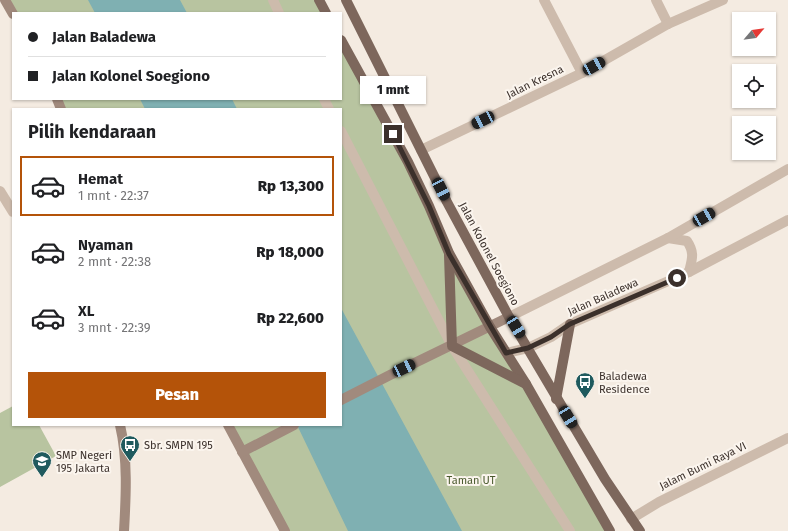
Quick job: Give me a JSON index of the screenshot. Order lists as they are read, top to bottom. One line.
{"streets":{"main road":["Jalan Kolonel Soegiono"],"street":["Jalan Kresna","Jalan Baladewa","Jalam Bumi Raya VI"]},"crossings":[["Jalan Kresna","Jalan Kolonel Soegiono"],["Jalan Kolonel Soegiono","Jalan Baladewa"],["Jalan Kolonel Soegiono","Jalam Bumi Raya VI"]],"parks":["Taman UT"],"places":{"bus stop":["Baladewa Residence","Sbr. SMPN 195"],"school or university":["SMP Negeri 195 Jakarta"]},"north":"top right","page":{"banner":["Jalan Baladewa","Jalan Kolonel Soegiono"],"bubble":"1 mnt","heading":"Pilih kendaraan","list":[{"name":"Hemat","note":"1 mnt · 22:37","value":"Rp 13,300"},{"name":"Nyaman","note":"2 mnt · 22:38","value":"Rp 18,000"},{"name":"XL","note":"3 mnt · 22:39","value":"Rp 22,600"}],"buttons":"Pesan"}}
